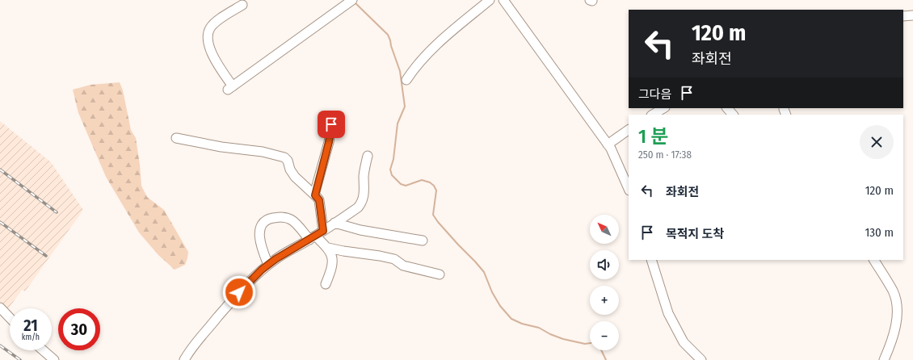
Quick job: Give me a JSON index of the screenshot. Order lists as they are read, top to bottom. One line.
{"north":"top left","page":{"turn":["120 m","좌회전"],"then":"그다음","heading":["1 분","250 m · 17:38"],"list":[{"name":"좌회전","value":"120 m"},{"name":"목적지 도착","value":"130 m"}],"map_buttons":["+","−"],"speed":"21 km/h","limit":"30"}}
